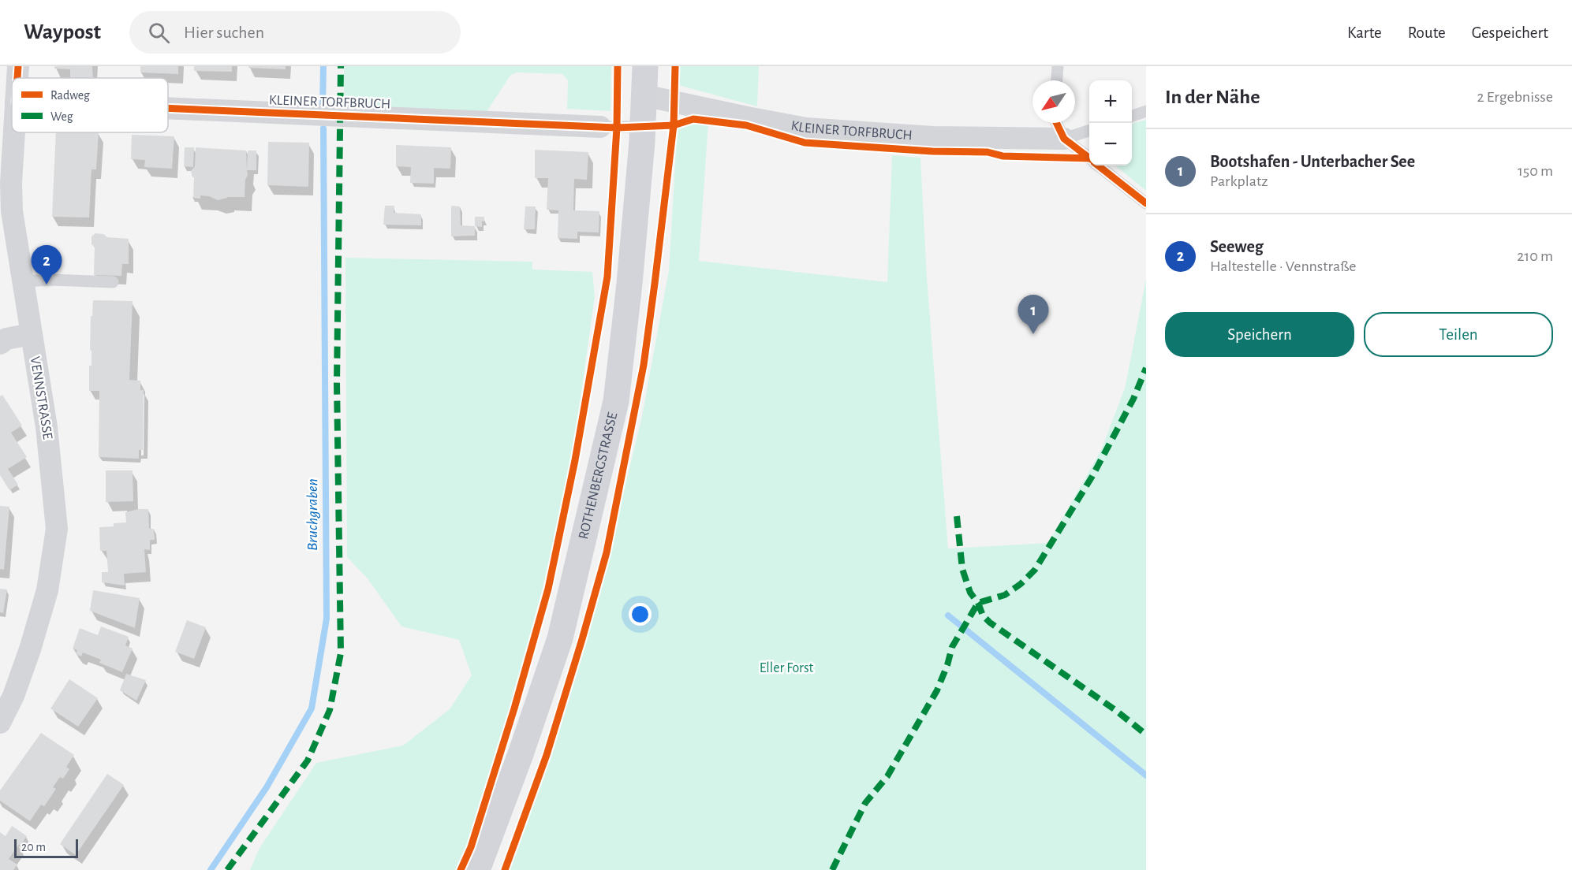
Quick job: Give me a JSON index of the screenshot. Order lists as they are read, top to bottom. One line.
{"streets":{"main road":["ROTHENBERGSTRASSE"],"street":["KLEINER TORFBRUCH","VENNSTRASSE"]},"crossings":[["KLEINER TORFBRUCH","ROTHENBERGSTRASSE"]],"water":["Bruchgraben"],"parks":["Eller Forst"],"legend":["Radweg","Weg"],"scale_bar":"20 m","north":"bottom left","page":{"header":"Waypost","search":"Hier suchen","nav":["Karte","Route","Gespeichert"],"heading":["In der Nähe","2 Ergebnisse"],"map_buttons":["+","−"],"list":[{"mark":"1","name":"Bootshafen - Unterbacher See","note":"Parkplatz","value":"150 m"},{"mark":"2","name":"Seeweg","note":"Haltestelle · Vennstraße","value":"210 m"}],"pins":["2","1"],"buttons":["Speichern","Teilen"],"scale":"20 m"}}
